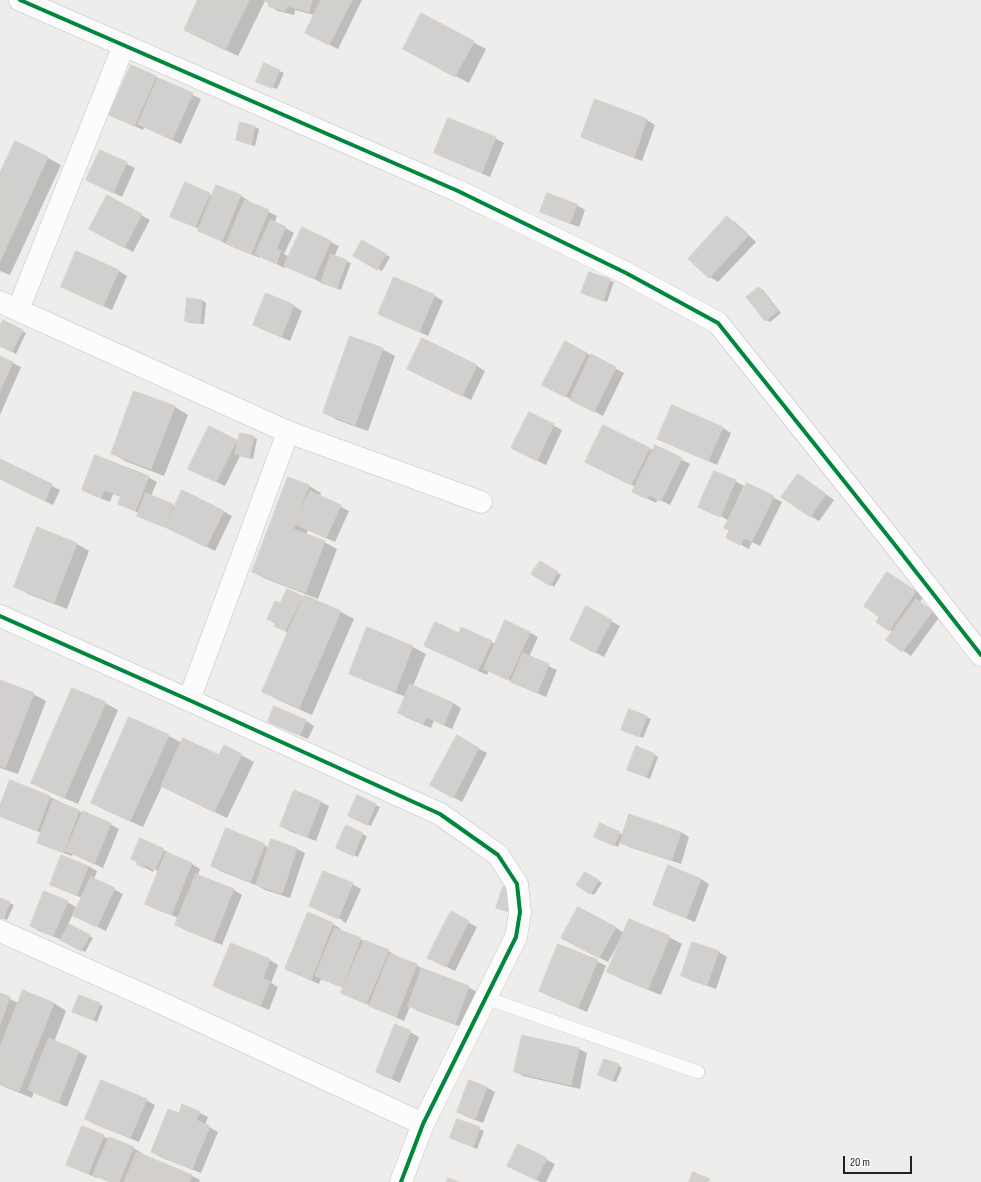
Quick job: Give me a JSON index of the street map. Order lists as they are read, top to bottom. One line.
{"scale_bar":"20 m"}
